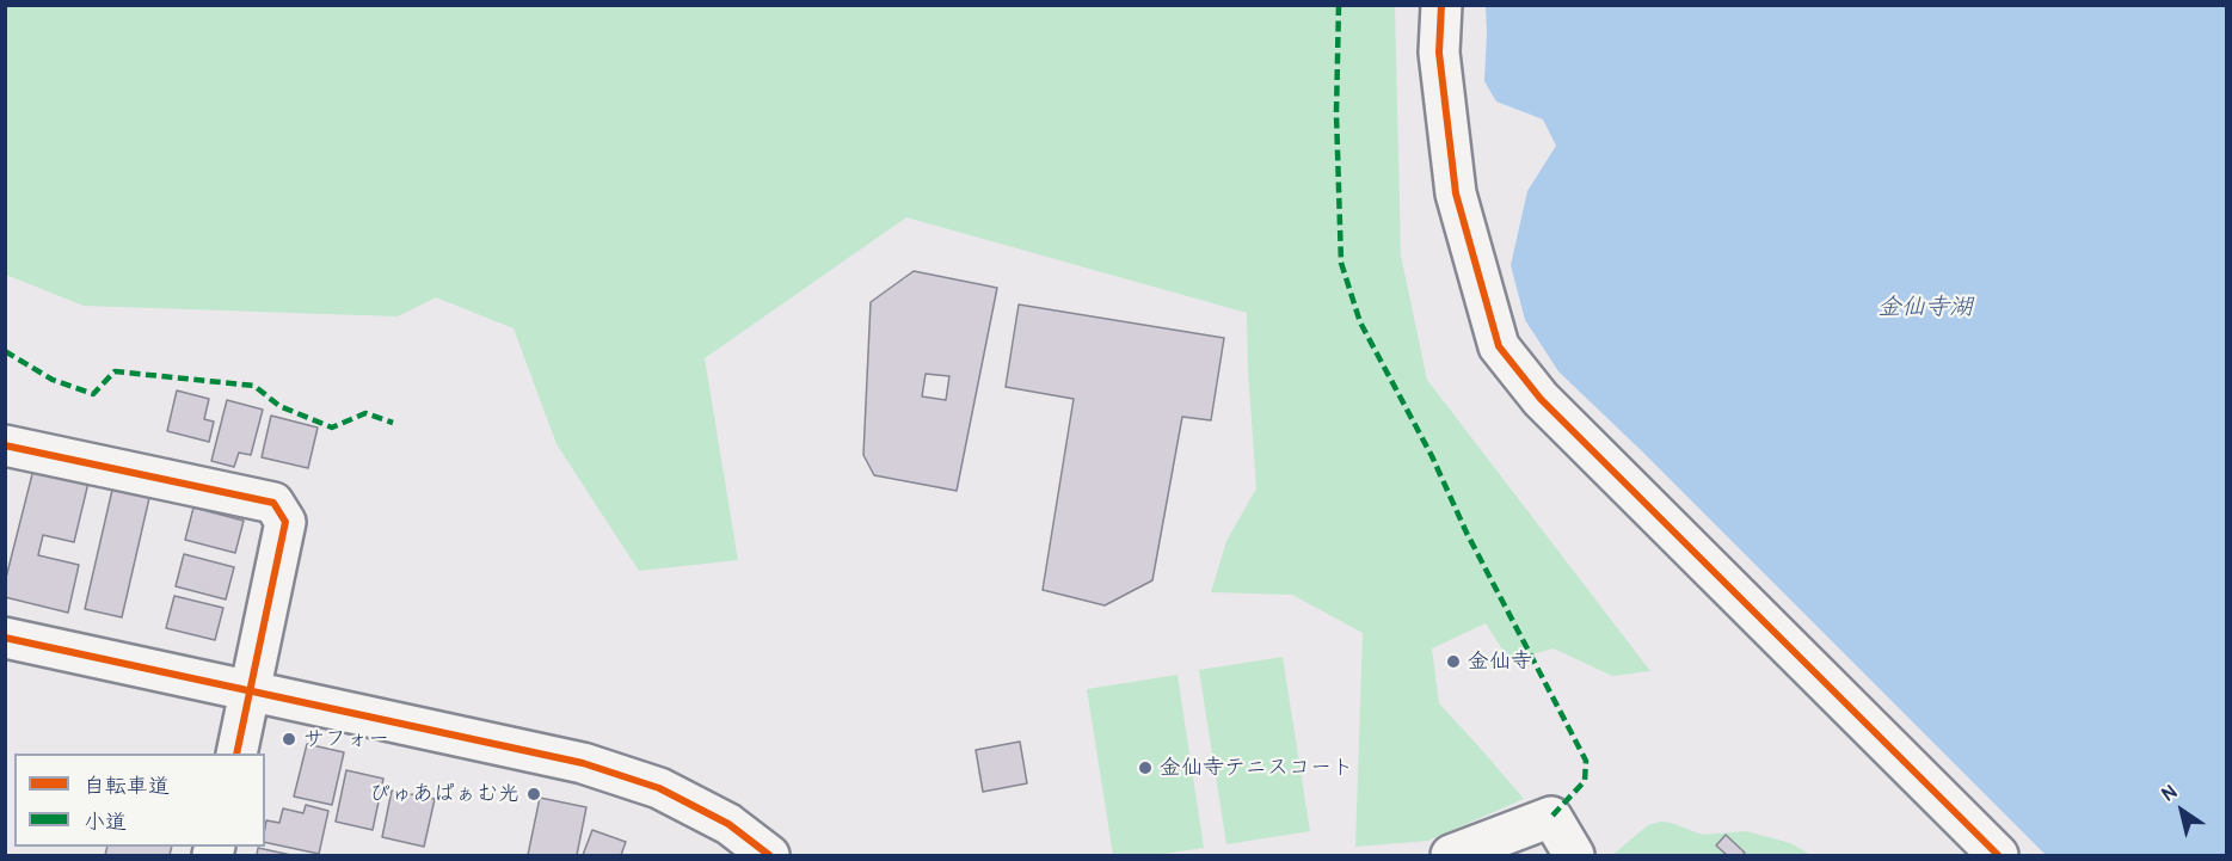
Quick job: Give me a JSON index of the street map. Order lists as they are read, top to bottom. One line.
{"water":["金仙寺湖"],"places":["金仙寺","サフォー","金仙寺テニスコート","ぴゅあぱぁむ光"],"legend":["自転車道","小道"],"north":"top left"}
